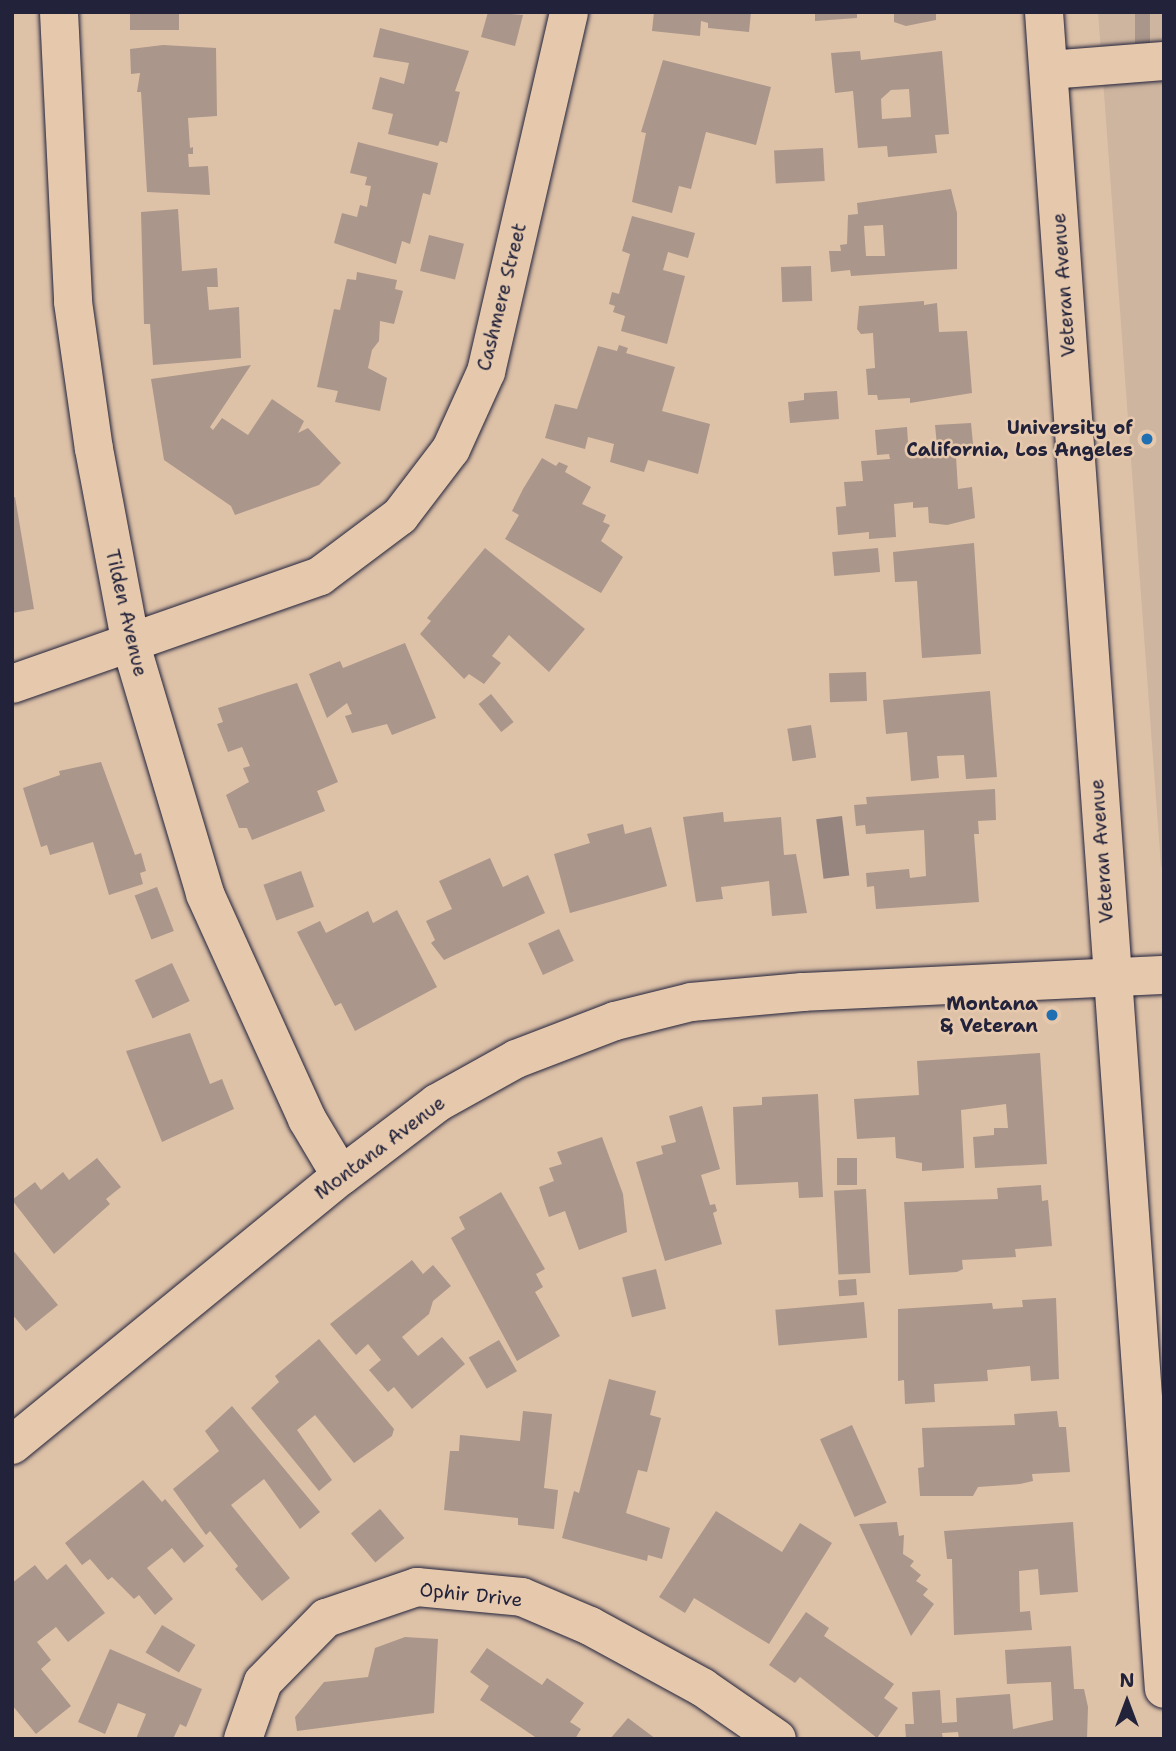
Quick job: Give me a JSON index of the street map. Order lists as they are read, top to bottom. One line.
{"streets":{"street":["Veteran Avenue","Cashmere Street","Tilden Avenue","Montana Avenue","Ophir Drive"]},"crossings":[["Veteran Avenue","Montana Avenue"],["Cashmere Street","Tilden Avenue"],["Tilden Avenue","Montana Avenue"]],"places":["University of California, Los Angeles","Montana & Veteran"],"north":"top"}
